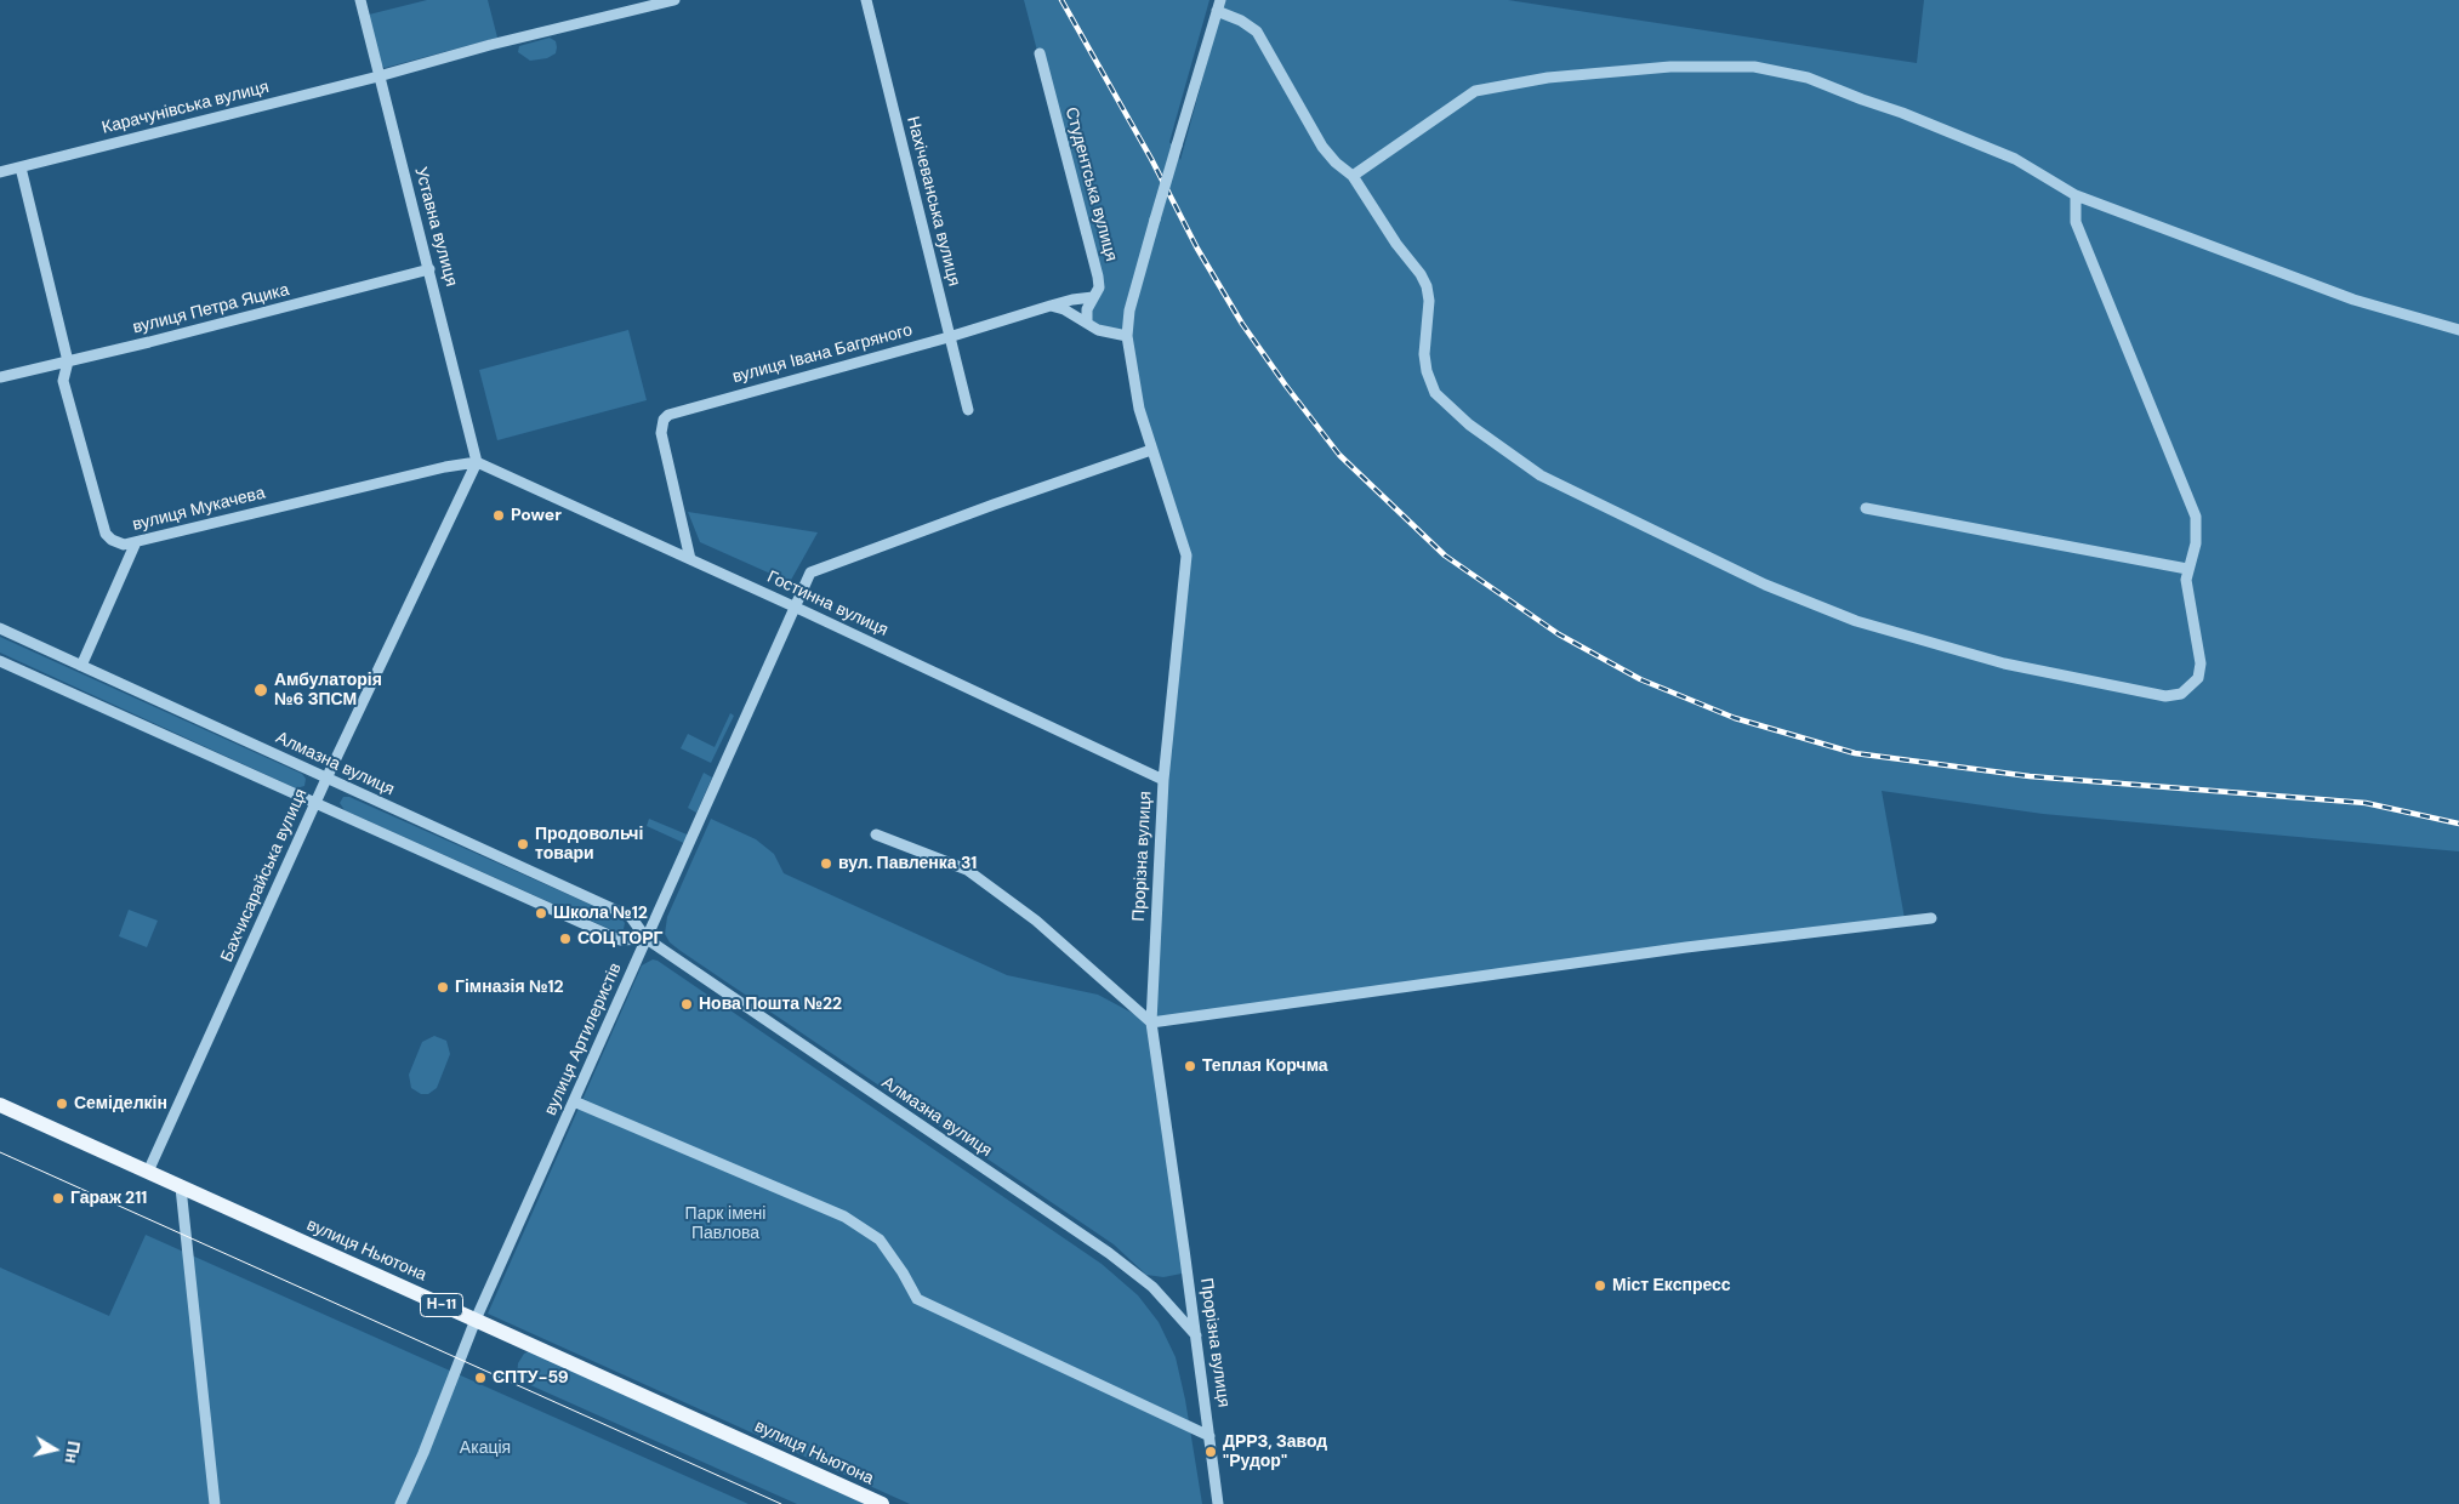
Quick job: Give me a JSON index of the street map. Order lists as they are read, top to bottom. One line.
{"streets":{"main road":["вулиця Ньютона","Н-11"],"street":["Карачунівська вулиця","Студентська вулиця","Нахічеванська вулиця","Уставна вулиця","вулиця Петра Яцика","вулиця Івана Багряного","вулиця Мукачева","Гостинна вулиця","Алмазна вулиця","Прорізна вулиця","Бахчисарайська вулиця","вулиця Артилеристів"]},"crossings":[["Карачунівська вулиця","Уставна вулиця"],["Карачунівська вулиця","вулиця Мукачева"],["Студентська вулиця","вулиця Івана Багряного"],["Нахічеванська вулиця","вулиця Івана Багряного"],["Уставна вулиця","вулиця Петра Яцика"],["Уставна вулиця","вулиця Мукачева"],["Уставна вулиця","Гостинна вулиця"],["Уставна вулиця","Бахчисарайська вулиця"],["вулиця Петра Яцика","вулиця Мукачева"],["вулиця Івана Багряного","Гостинна вулиця"],["вулиця Мукачева","Гостинна вулиця"],["вулиця Мукачева","Бахчисарайська вулиця"],["Гостинна вулиця","Прорізна вулиця"],["Гостинна вулиця","Бахчисарайська вулиця"],["Гостинна вулиця","вулиця Артилеристів"],["Алмазна вулиця","Прорізна вулиця"],["Алмазна вулиця","Бахчисарайська вулиця"],["Алмазна вулиця","вулиця Артилеристів"],["Прорізна вулиця","вулиця Артилеристів"],["Бахчисарайська вулиця","вулиця Ньютона"],["вулиця Артилеристів","вулиця Ньютона"]],"parks":["Парк імені Павлова","Акація"],"places":["Power","Амбулаторія №6 ЗПСМ","Продовольчі товари","вул. Павленка 31","Школа №12","СОЦ ТОРГ","Гімназія №12","Нова Пошта №22","Теплая Корчма","Семіделкін","Гараж 211","Міст Експресс","СПТУ-59","ДРРЗ, Завод \"Рудор\""],"north":"right"}
